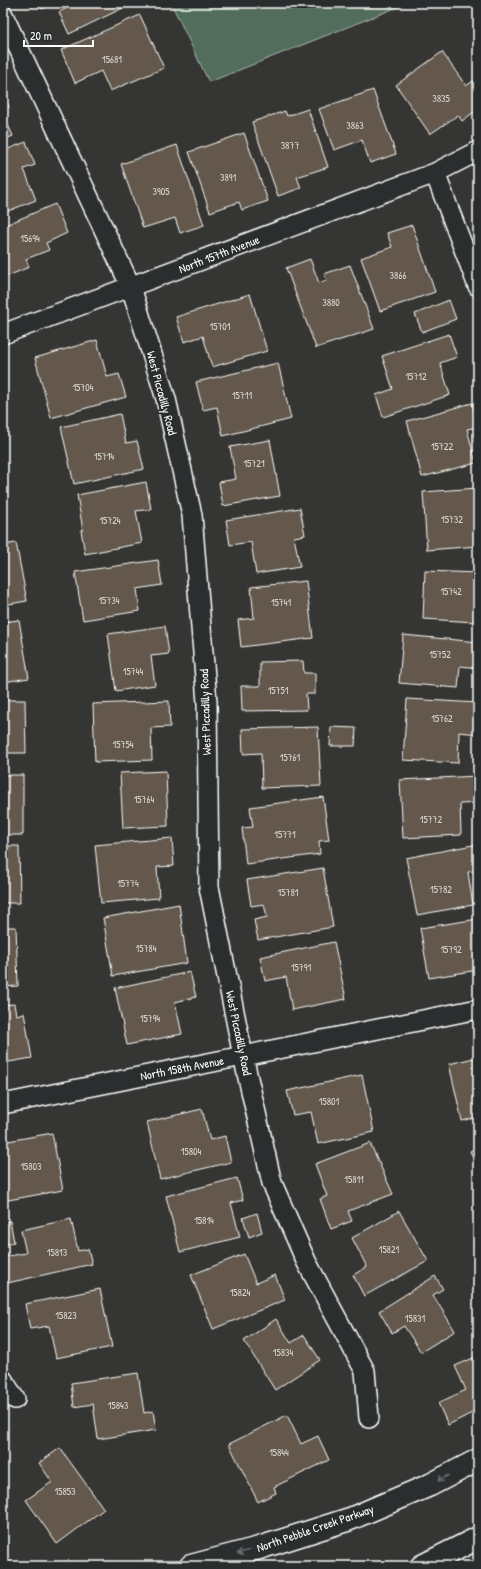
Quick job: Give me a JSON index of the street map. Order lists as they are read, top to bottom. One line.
{"streets":{"main road":["North Pebble Creek Parkway"],"street":["North 157th Avenue","West Piccadilly Road","North 158th Avenue"]},"crossings":[["North 157th Avenue","West Piccadilly Road"],["West Piccadilly Road","North 158th Avenue"]],"one_way":["North Pebble Creek Parkway"],"house_numbers":["15681","3835","3863","3877","3891","3905","15694","3866","3880","15701","15712","15704","15711","15722","15714","15721","15732","15724","15742","15734","15741","15752","15744","15751","15762","15754","15761","15764","15772","15771","15774","15782","15781","15784","15792","15791","15794","15801","15804","15803","15811","15814","15821","15813","15824","15823","15831","15834","15843","15844","15853"],"scale_bar":"20 m"}
